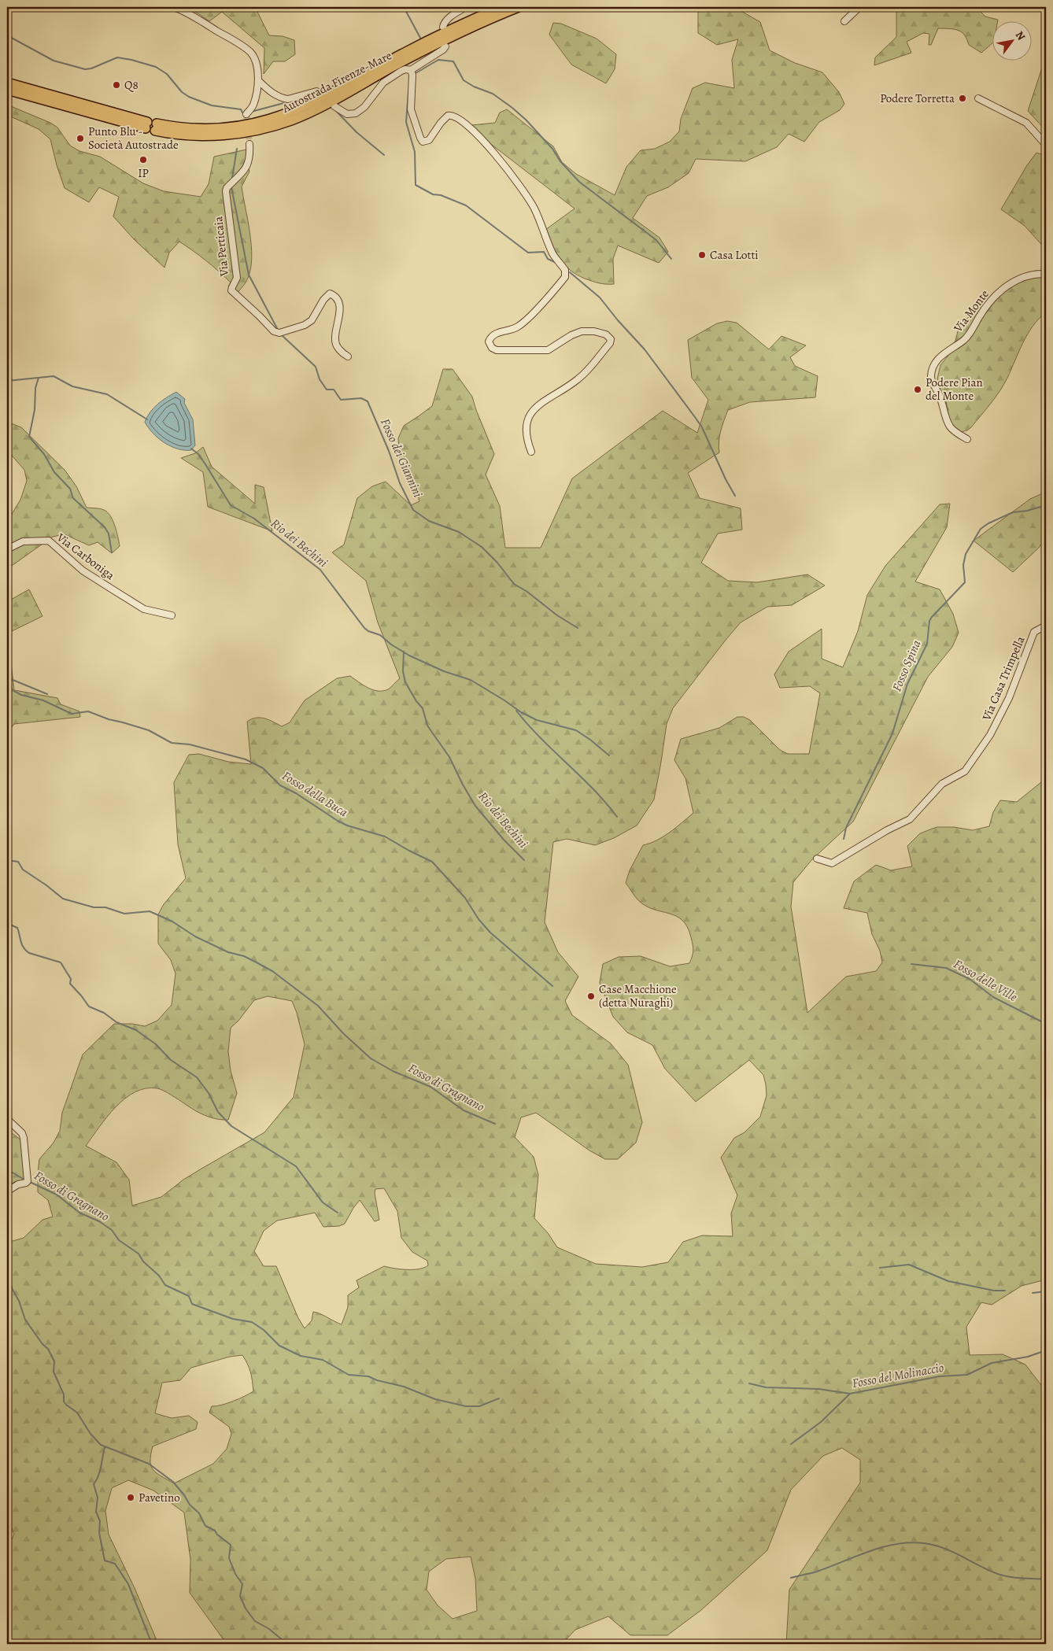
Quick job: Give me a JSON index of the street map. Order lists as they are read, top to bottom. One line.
{"streets":{"highway":["Autostrada Firenze-Mare"],"street":["Via Perticaia","Via Monte","Via Carboniga","Via Casa Trimpella"]},"water":["Fosso dei Giannini","Rio dei Bechini","Fosso Spina","Fosso della Buca","Fosso delle Ville","Fosso di Gragnano","Fosso del Molinaccio"],"places":["Q8","Podere Torretta","Punto Blu - Società Autostrade","IP","Casa Lotti","Podere Pian del Monte","Case Macchione (detta Nuraghi)","Pavetino"],"north":"top right"}
